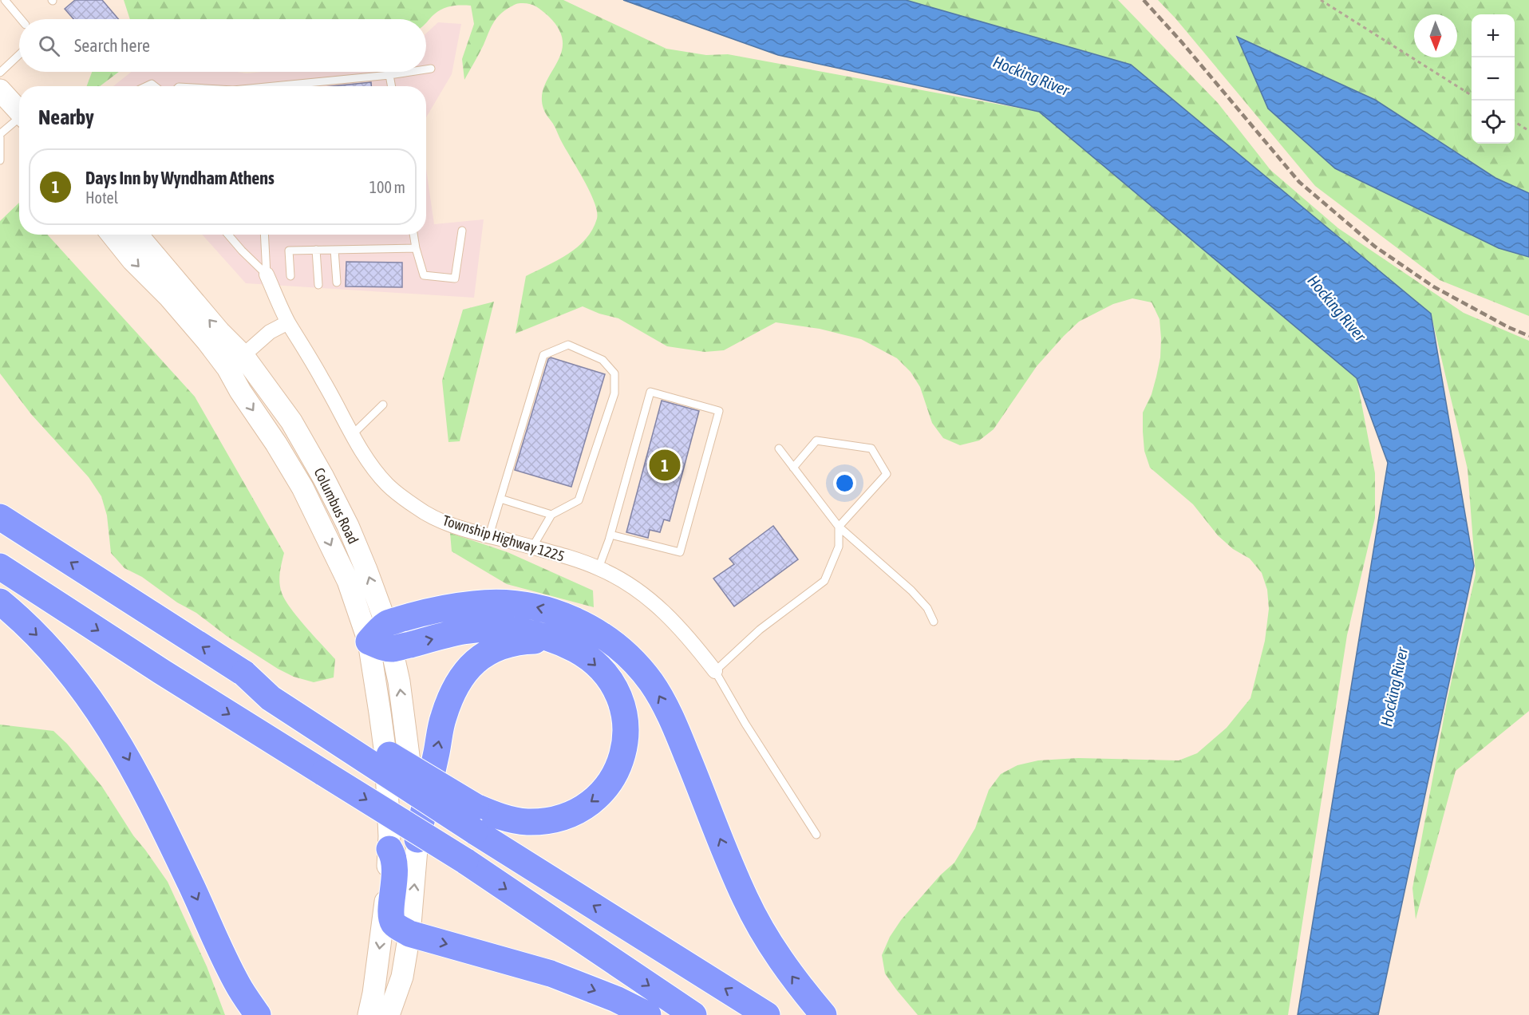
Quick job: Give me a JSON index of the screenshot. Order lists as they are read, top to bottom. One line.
{"streets":{"main road":["Columbus Road"],"street":["Township Highway 1225"]},"water":["Hocking River"],"north":"bottom","page":{"map_buttons":["+","−"],"search":"Search here","heading":"Nearby","list":[{"mark":"1","name":"Days Inn by Wyndham Athens","note":"Hotel","value":"100 m"}],"pins":"1"}}
